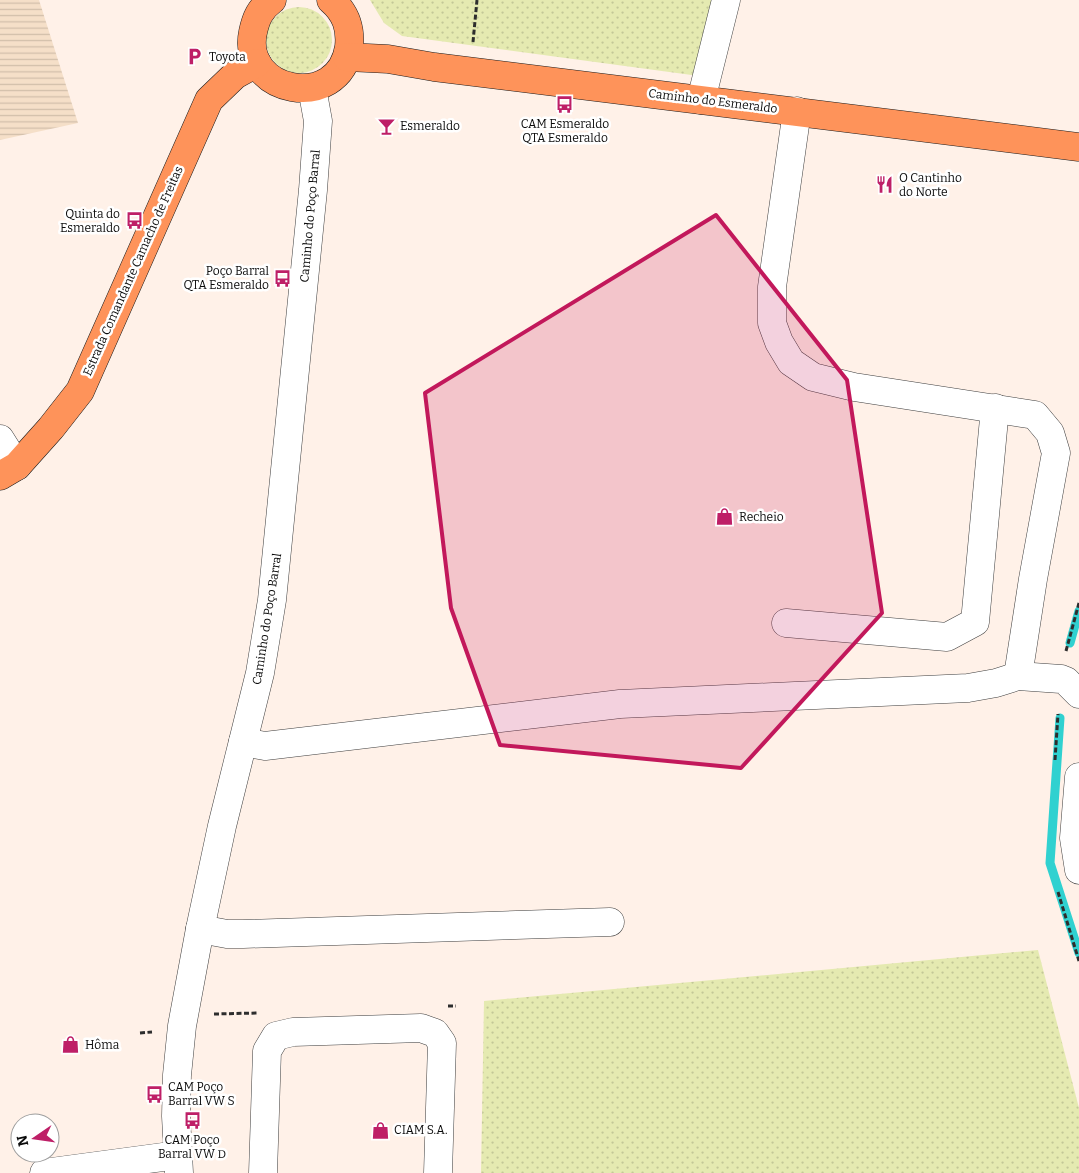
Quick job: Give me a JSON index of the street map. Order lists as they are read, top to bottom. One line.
{"streets":{"main road":["Caminho do Esmeraldo","Estrada Comandante Camacho de Freitas"],"street":["Caminho do Poço Barral"]},"places":{"parking":["Toyota"],"bus stop":["CAM Esmeraldo QTA Esmeraldo","Quinta do Esmeraldo","Poço Barral QTA Esmeraldo","CAM Poço Barral VW S","CAM Poço Barral VW D"],"bar":["Esmeraldo"],"restaurant":["O Cantinho do Norte"],"shop":["Recheio","Hôma","CIAM S.A."]},"north":"left"}
